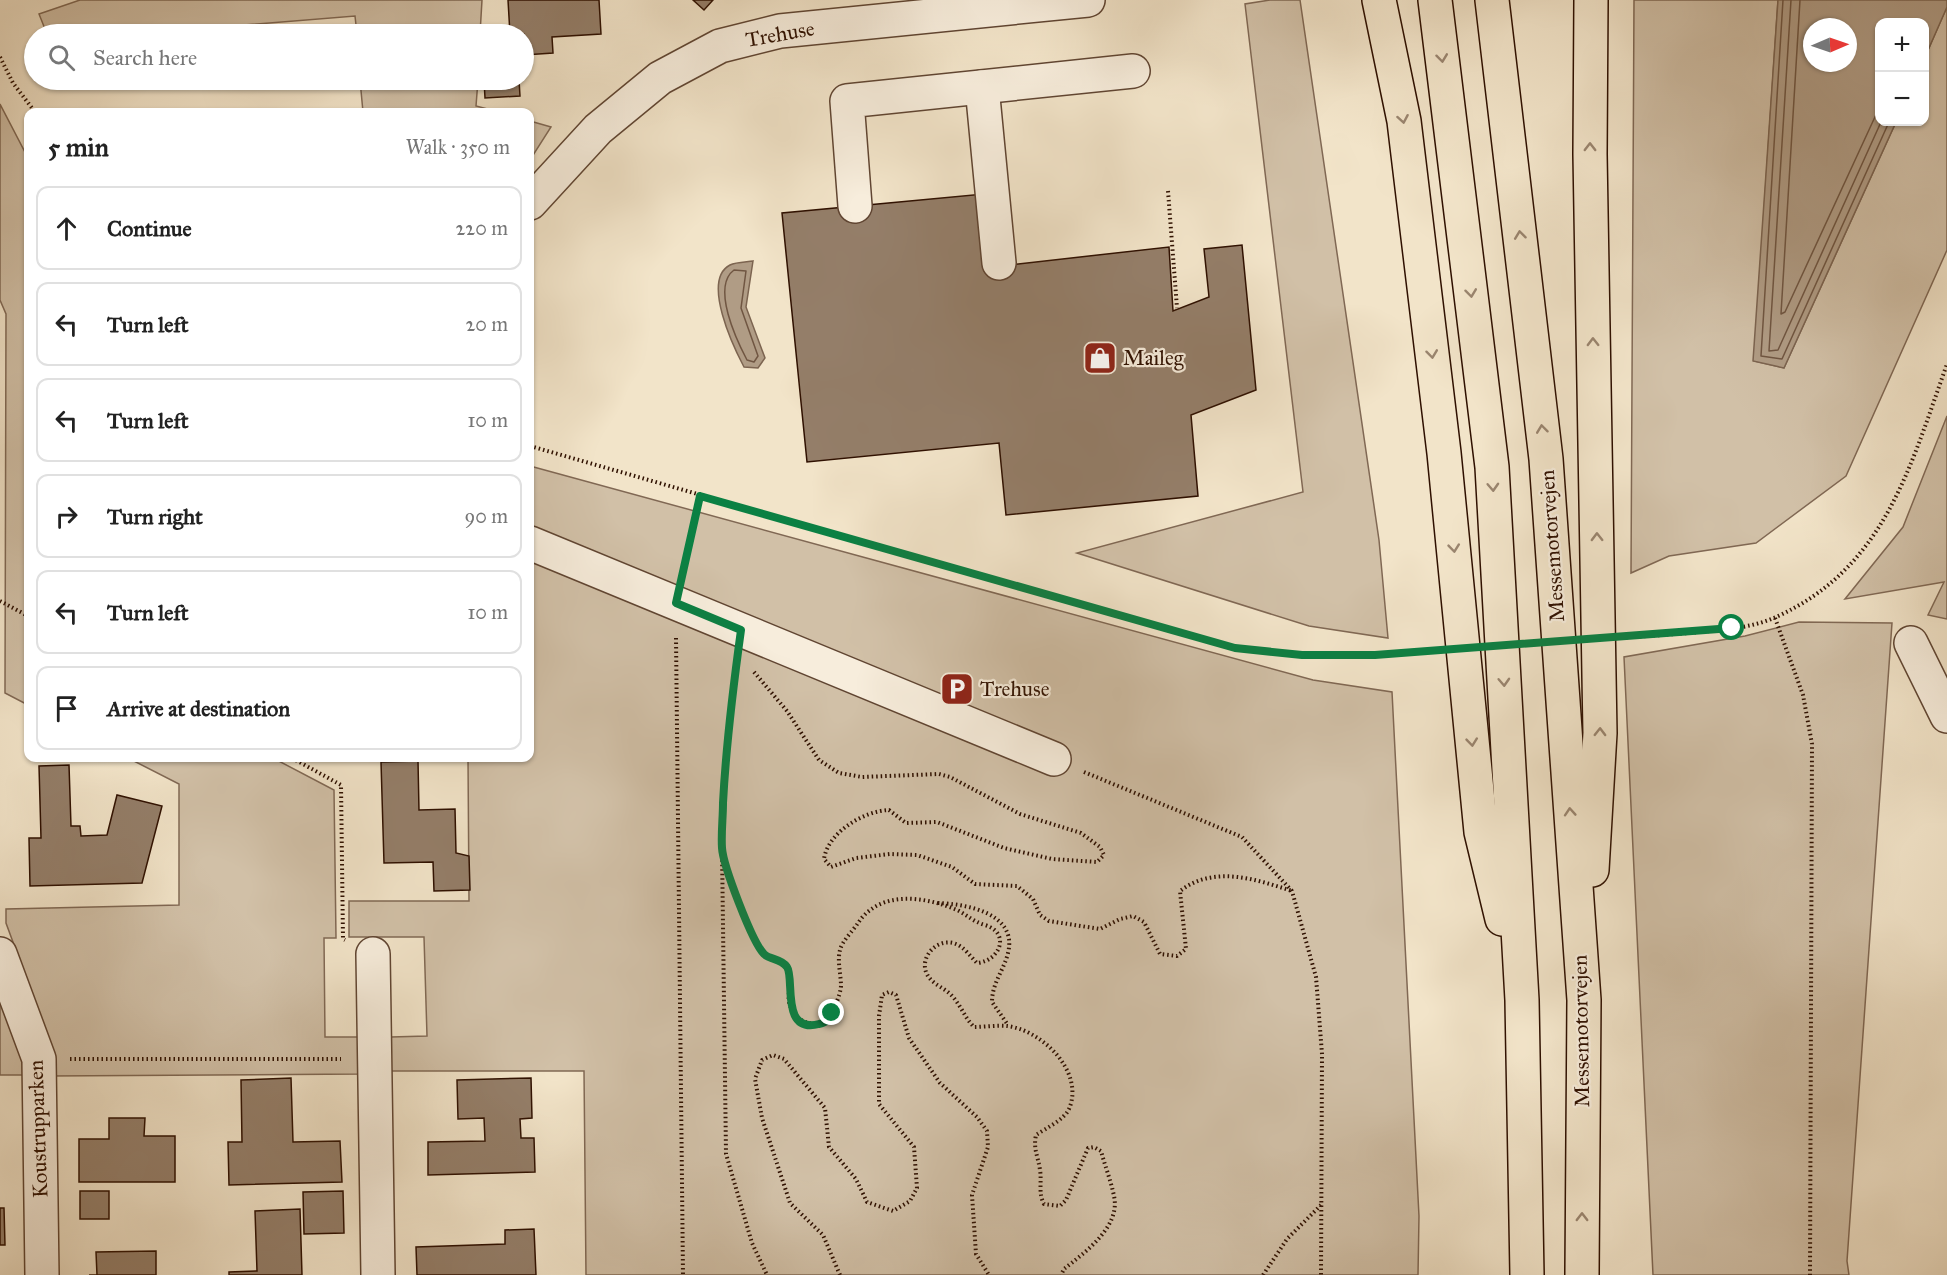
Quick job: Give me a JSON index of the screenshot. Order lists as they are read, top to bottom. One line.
{"streets":{"highway":["Messemotorvejen"],"street":["Trehuse","Koustrupparken"]},"places":{"shop":["Maileg"],"parking":["Trehuse"]},"north":"right","page":{"map_buttons":["+","−"],"search":"Search here","heading":["5 min","Walk · 350 m"],"list":[["Continue","220 m"],["Turn left","20 m"],["Turn left","10 m"],["Turn right","90 m"],["Turn left","10 m"],"Arrive at destination"]}}
